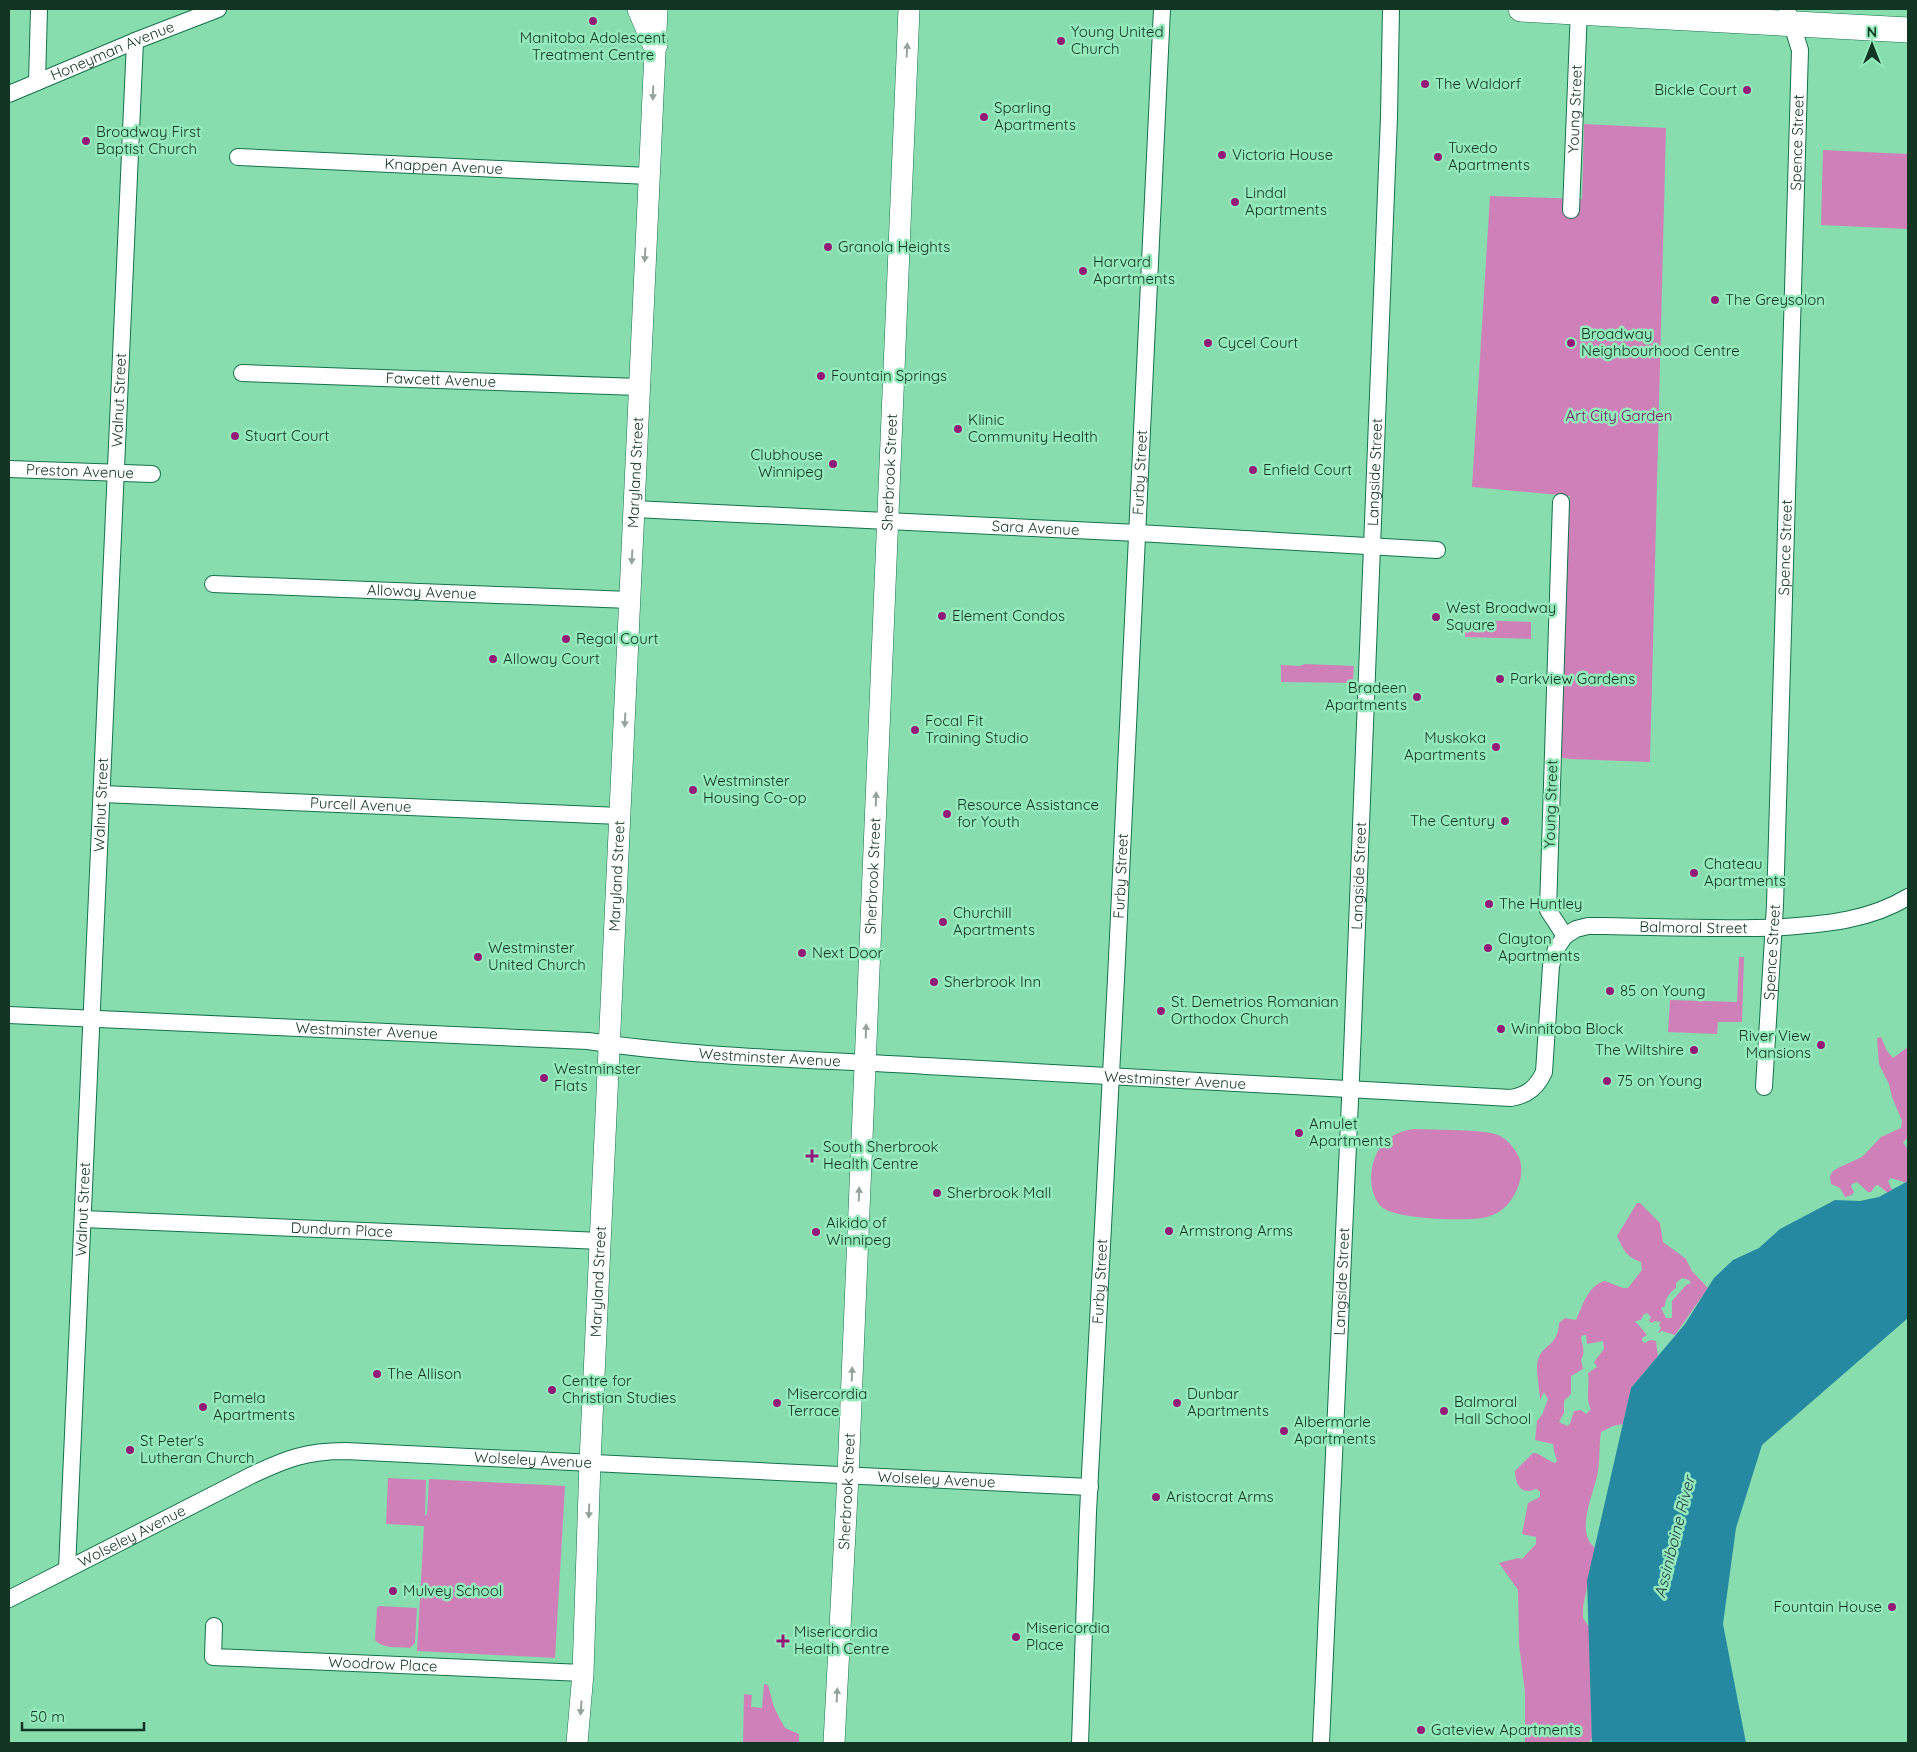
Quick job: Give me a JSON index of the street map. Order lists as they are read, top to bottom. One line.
{"streets":{"main road":["Sherbrook Street","Maryland Street"],"street":["Honeyman Avenue","Young Street","Spence Street","Knappen Avenue","Fawcett Avenue","Walnut Street","Furby Street","Langside Street","Preston Avenue","Sara Avenue","Alloway Avenue","Purcell Avenue","Balmoral Street","Westminster Avenue","Dundurn Place","Wolseley Avenue","Woodrow Place"]},"crossings":[["Honeyman Avenue","Walnut Street"],["Young Street","Balmoral Street"],["Young Street","Westminster Avenue"],["Spence Street","Balmoral Street"],["Knappen Avenue","Maryland Street"],["Fawcett Avenue","Maryland Street"],["Walnut Street","Preston Avenue"],["Walnut Street","Purcell Avenue"],["Walnut Street","Westminster Avenue"],["Walnut Street","Dundurn Place"],["Walnut Street","Wolseley Avenue"],["Sherbrook Street","Sara Avenue"],["Sherbrook Street","Westminster Avenue"],["Sherbrook Street","Wolseley Avenue"],["Furby Street","Sara Avenue"],["Furby Street","Westminster Avenue"],["Furby Street","Wolseley Avenue"],["Langside Street","Sara Avenue"],["Langside Street","Westminster Avenue"],["Maryland Street","Sara Avenue"],["Maryland Street","Alloway Avenue"],["Maryland Street","Purcell Avenue"],["Maryland Street","Westminster Avenue"],["Maryland Street","Dundurn Place"],["Maryland Street","Wolseley Avenue"],["Maryland Street","Woodrow Place"],["Balmoral Street","Westminster Avenue"]],"one_way":["Sherbrook Street","Maryland Street"],"water":["Assiniboine River"],"parks":["Art City Garden"],"places":{"other":["Manitoba Adolescent Treatment Centre","Young United Church","The Waldorf","Bickle Court","Sparling Apartments","Broadway First Baptist Church","Victoria House","Tuxedo Apartments","Lindal Apartments","Granola Heights","Harvard Apartments","The Greysolon","Cycel Court","Broadway Neighbourhood Centre","Fountain Springs","Klinic Community Health","Stuart Court","Clubhouse Winnipeg","Enfield Court","Element Condos","West Broadway Square","Regal Court","Alloway Court","Parkview Gardens","Bradeen Apartments","Focal Fit Training Studio","Muskoka Apartments","Westminster Housing Co-op","Resource Assistance for Youth","The Century","Chateau Apartments","The Huntley","Churchill Apartments","Clayton Apartments","Next Door","Westminster United Church","Sherbrook Inn","85 on Young","St. Demetrios Romanian Orthodox Church","Winnitoba Block","River View Mansions","The Wiltshire","Westminster Flats","75 on Young","Amulet Apartments","Sherbrook Mall","Armstrong Arms","Aikido of Winnipeg","The Allison","Centre for Christian Studies","Misercordia Terrace","Dunbar Apartments","Pamela Apartments","Balmoral Hall School","Albermarle Apartments","St Peter's Lutheran Church","Aristocrat Arms","Mulvey School","Fountain House","Misericordia Place","Gateview Apartments"],"health":["South Sherbrook Health Centre","Misericordia Health Centre"]},"scale_bar":"50 m","north":"top"}
